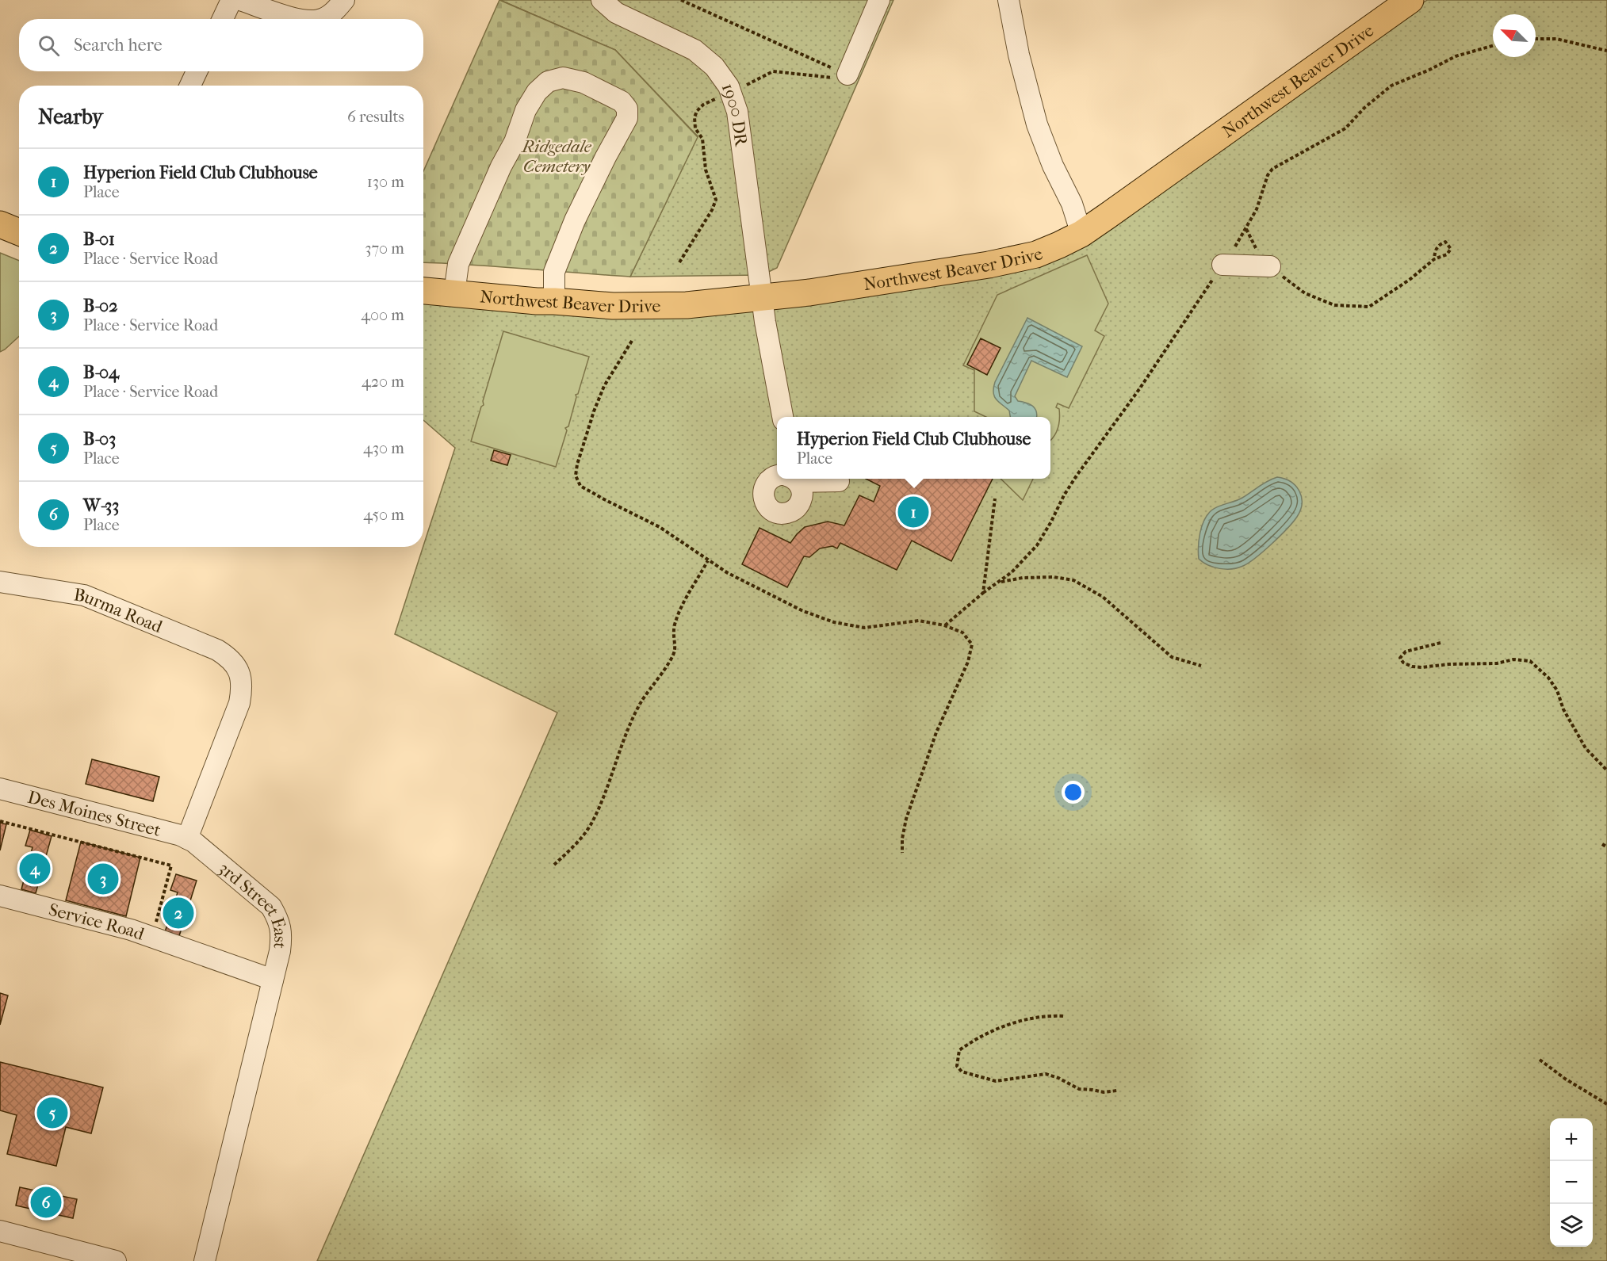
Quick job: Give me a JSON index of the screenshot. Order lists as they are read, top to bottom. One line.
{"streets":{"main road":["Northwest Beaver Drive"],"street":["1900 DR","Burma Road","Des Moines Street","3rd Street East","Service Road"]},"crossings":[["Northwest Beaver Drive","1900 DR"],["Burma Road","Des Moines Street"],["Burma Road","3rd Street East"],["Des Moines Street","3rd Street East"],["3rd Street East","Service Road"]],"parks":["Ridgedale Cemetery"],"north":"top left","page":{"search":"Search here","heading":["Nearby","6 results"],"list":[{"mark":"1","name":"Hyperion Field Club Clubhouse","note":"Place","value":"130 m"},{"mark":"2","name":"B-01","note":"Place · Service Road","value":"370 m"},{"mark":"3","name":"B-02","note":"Place · Service Road","value":"400 m"},{"mark":"4","name":"B-04","note":"Place · Service Road","value":"420 m"},{"mark":"5","name":"B-03","note":"Place","value":"430 m"},{"mark":"6","name":"W-33","note":"Place","value":"450 m"}],"popup":["Hyperion Field Club Clubhouse","Place"],"pins":["1","4","3","2","5","6"],"map_buttons":["+","−"]}}
